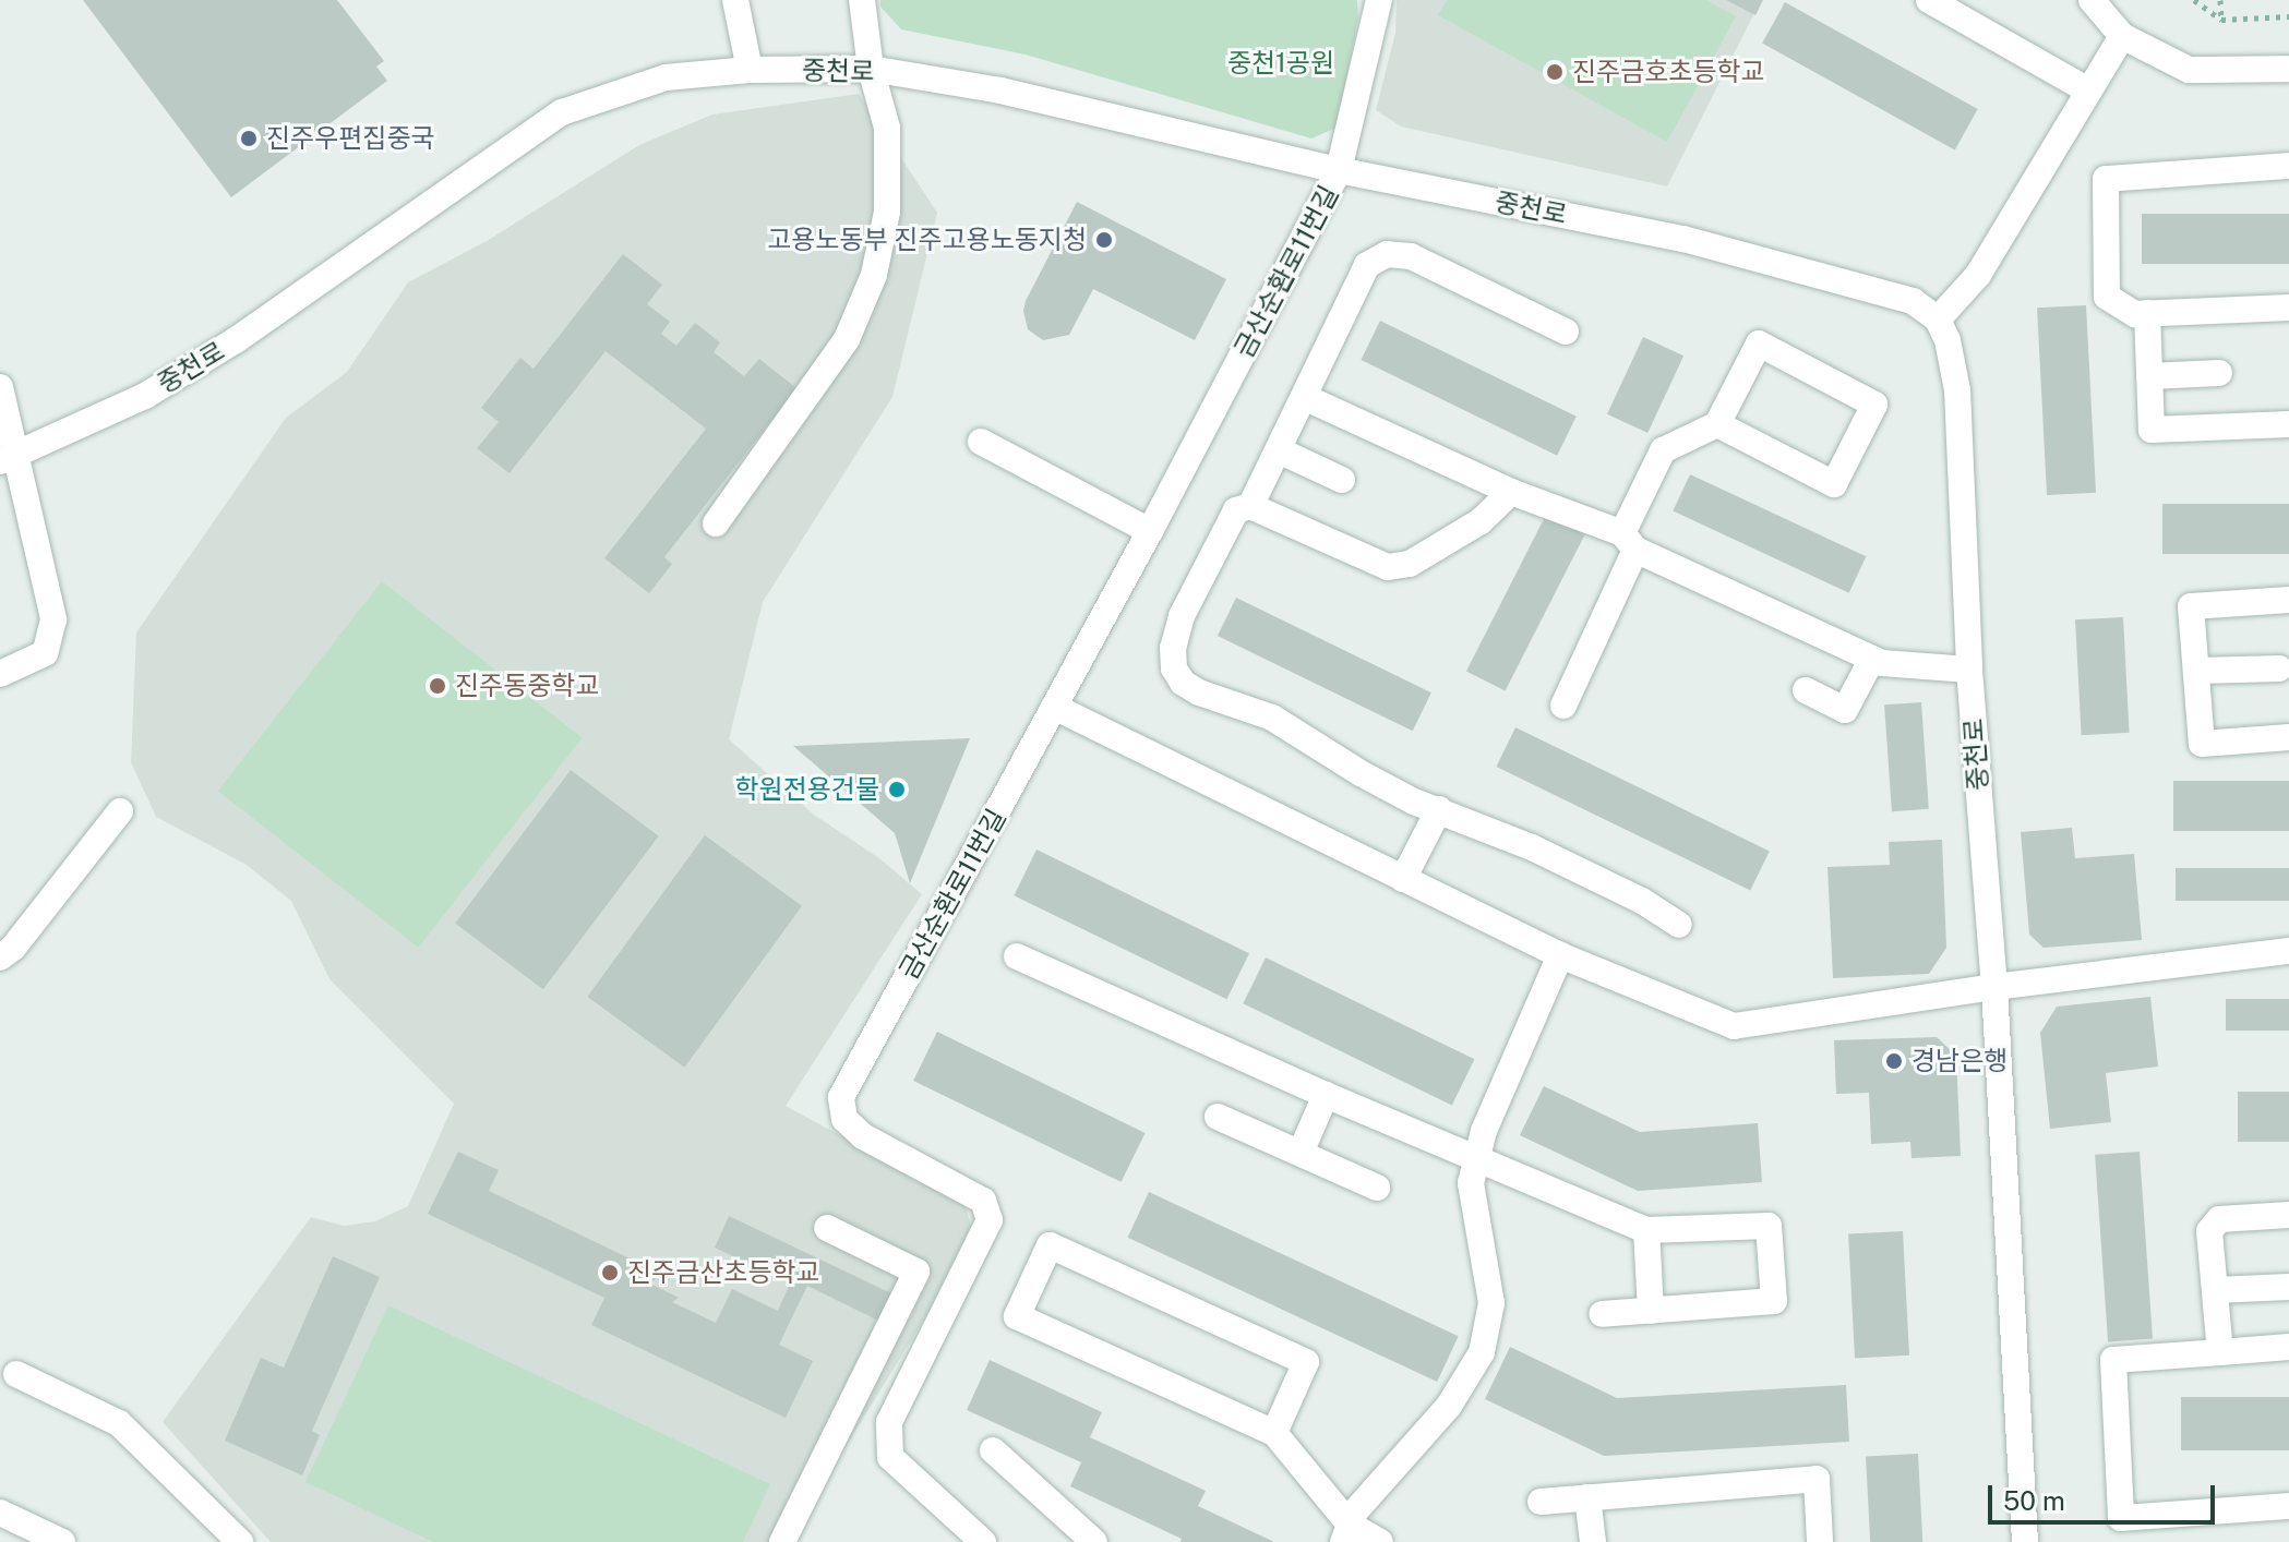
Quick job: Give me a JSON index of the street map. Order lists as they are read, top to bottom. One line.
{"streets":{"street":["중천로","금산순환로11번길"]},"crossings":[["중천로","금산순환로11번길"]],"parks":["중천1공원"],"places":["진주금호초등학교","진주우편집중국","고용노동부 진주고용노동지청","진주동중학교","학원전용건물","경남은행","진주금산초등학교"],"scale_bar":"50 m"}
